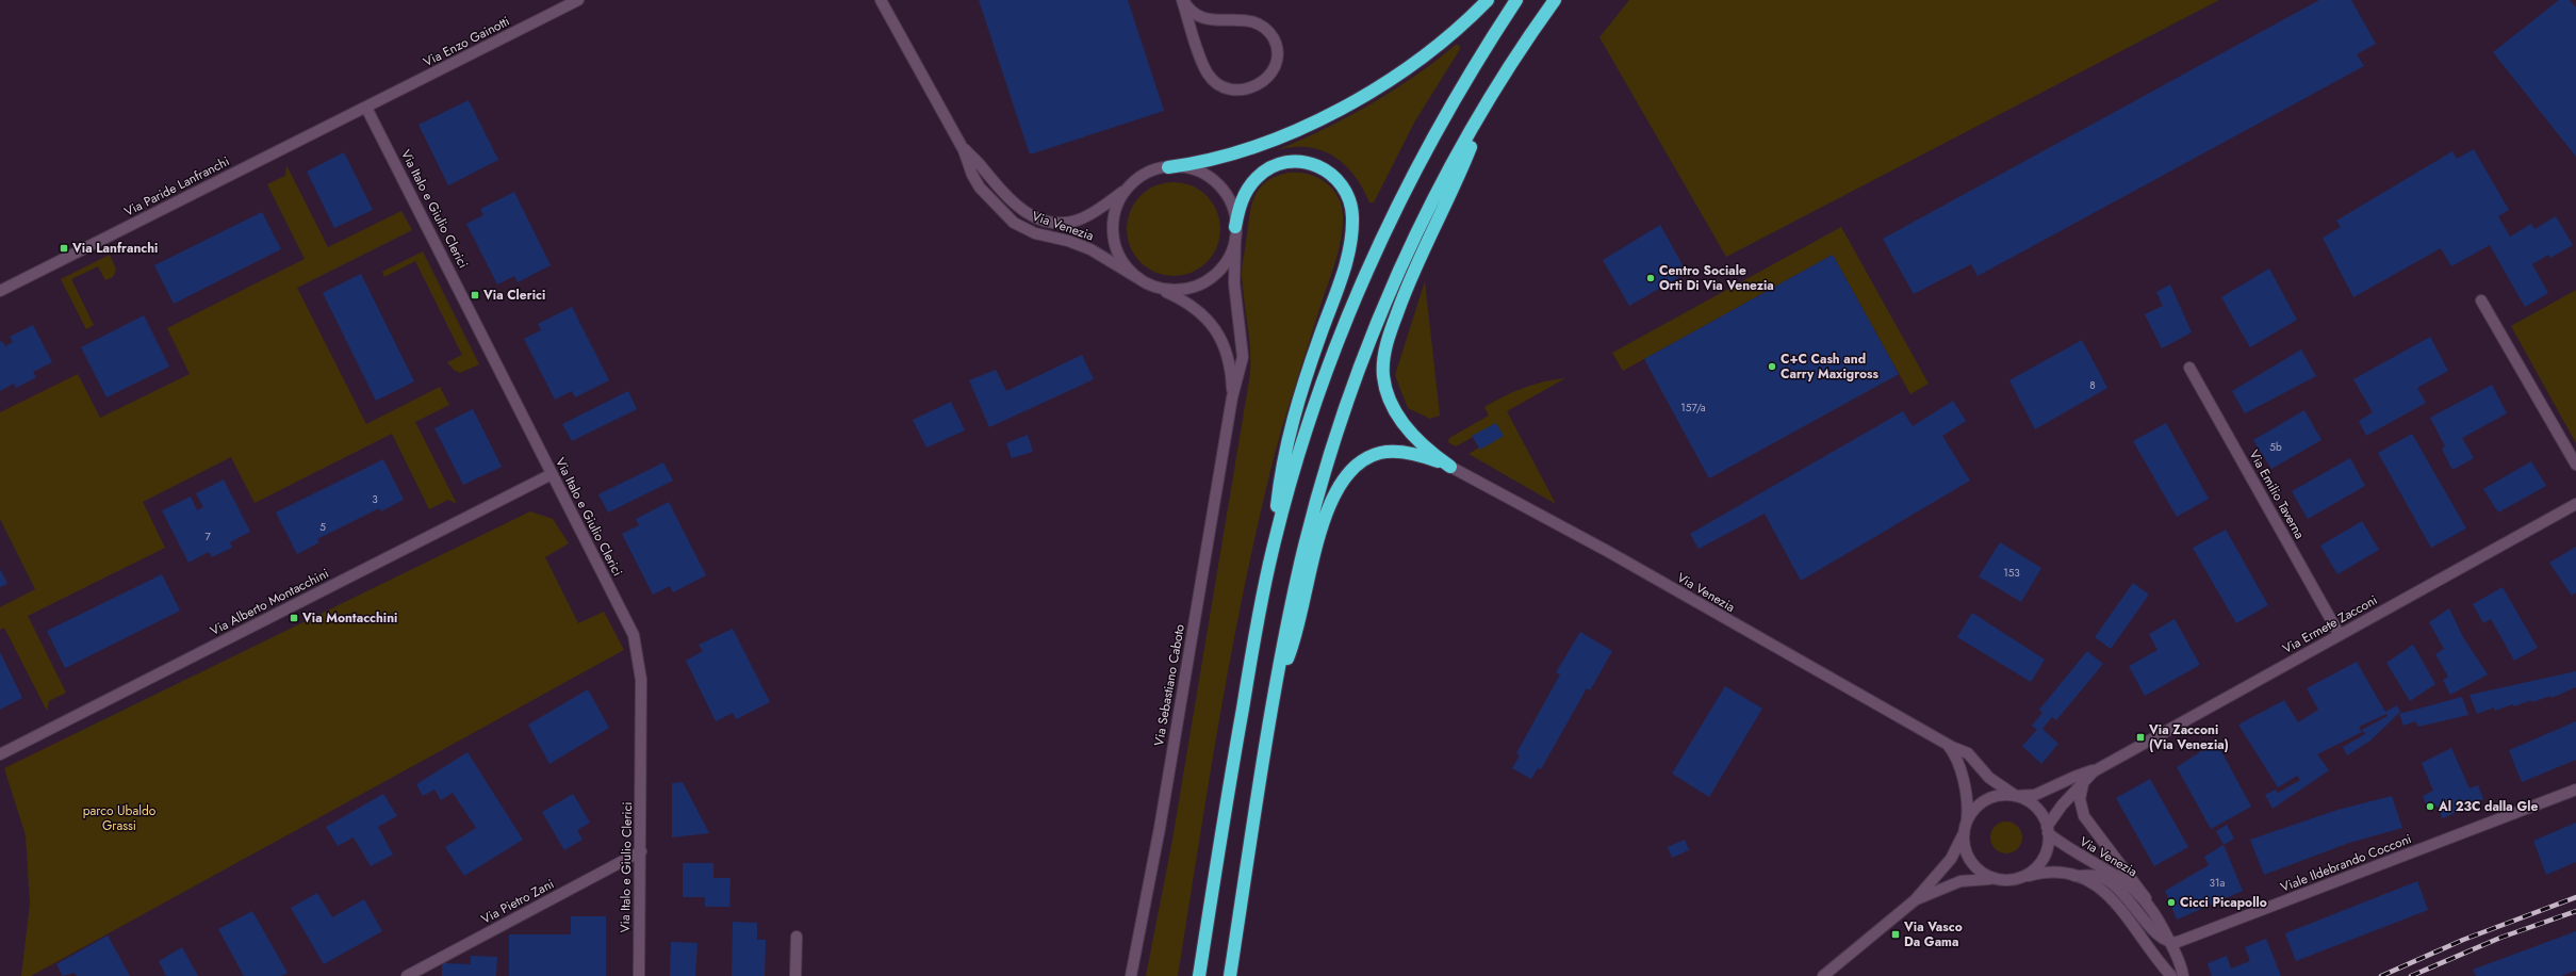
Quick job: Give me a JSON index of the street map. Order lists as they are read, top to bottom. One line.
{"streets":{"street":["Via Enzo Gainotti","Via Paride Lanfranchi","Via Italo e Giulio Clerici","Via Venezia","Via Emilio Taverna","Via Alberto Montacchini","Via Ermete Zacconi","Via Sebastiano Caboto","Viale Ildebrando Cocconi","Via Pietro Zani"]},"crossings":[["Via Enzo Gainotti","Via Paride Lanfranchi"],["Via Enzo Gainotti","Via Italo e Giulio Clerici"],["Via Paride Lanfranchi","Via Italo e Giulio Clerici"],["Via Italo e Giulio Clerici","Via Alberto Montacchini"],["Via Italo e Giulio Clerici","Via Pietro Zani"],["Via Venezia","Via Ermete Zacconi"],["Via Venezia","Via Sebastiano Caboto"],["Via Venezia","Viale Ildebrando Cocconi"],["Via Emilio Taverna","Via Ermete Zacconi"]],"parks":["parco Ubaldo Grassi"],"places":{"transit":["Via Lanfranchi","Via Clerici","Via Montacchini","Via Zacconi (Via Venezia)","Via Vasco Da Gama"],"other":["Centro Sociale Orti Di Via Venezia","C+C Cash and Carry Maxigross","Al 23C dalla Gle","Cicci Picapollo"]},"house_numbers":["8","157/a","5b","3","5","7","153","31a"]}
